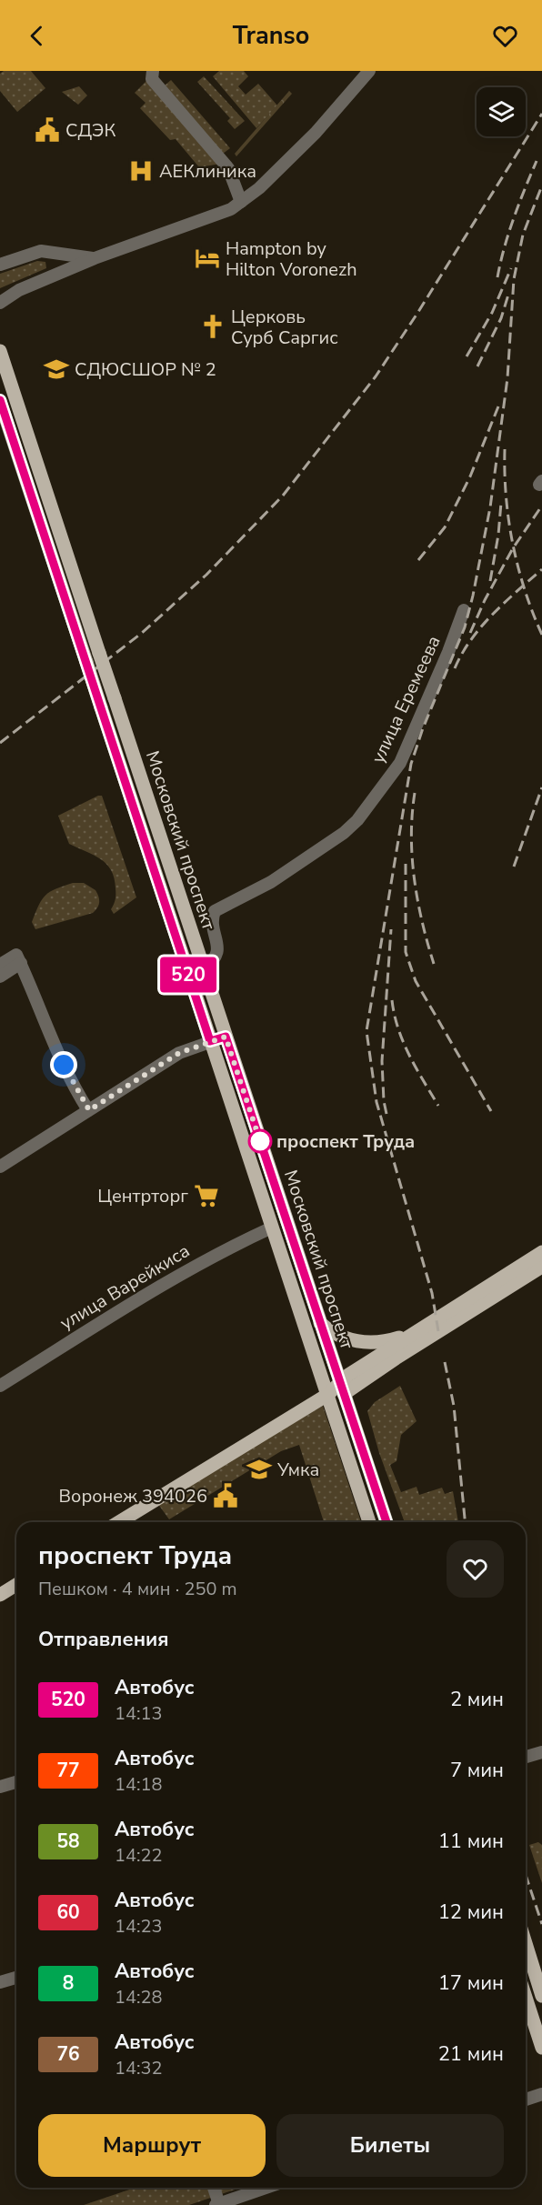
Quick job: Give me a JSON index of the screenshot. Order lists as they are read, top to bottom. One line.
{"streets":{"main road":["Московский проспект"],"street":["улица Еремеева","улица Варейкиса"]},"crossings":[["улица Еремеева","Московский проспект"],["Московский проспект","улица Варейкиса"]],"places":{"public building":["СДЭК","Воронеж 394026"],"hospital":["АЕКлиника"],"hotel":["Hampton by Hilton Voronezh"],"church":["Церковь Сурб Саргис"],"school or university":["СДЮСШОР № 2","Умка"],"other":["проспект Труда"],"supermarket":["Центрторг"]},"lines":["bus line 520"],"page":{"header":"Transo","on_map":"520","heading":[["проспект Труда","Пешком · 4 мин · 250 m"],"Отправления"],"list":[{"mark":"520","name":"Автобус","note":"14:13","value":"2 мин"},{"mark":"77","name":"Автобус","note":"14:18","value":"7 мин"},{"mark":"58","name":"Автобус","note":"14:22","value":"11 мин"},{"mark":"60","name":"Автобус","note":"14:23","value":"12 мин"},{"mark":"8","name":"Автобус","note":"14:28","value":"17 мин"},{"mark":"76","name":"Автобус","note":"14:32","value":"21 мин"}],"buttons":["Маршрут","Билеты"]}}
